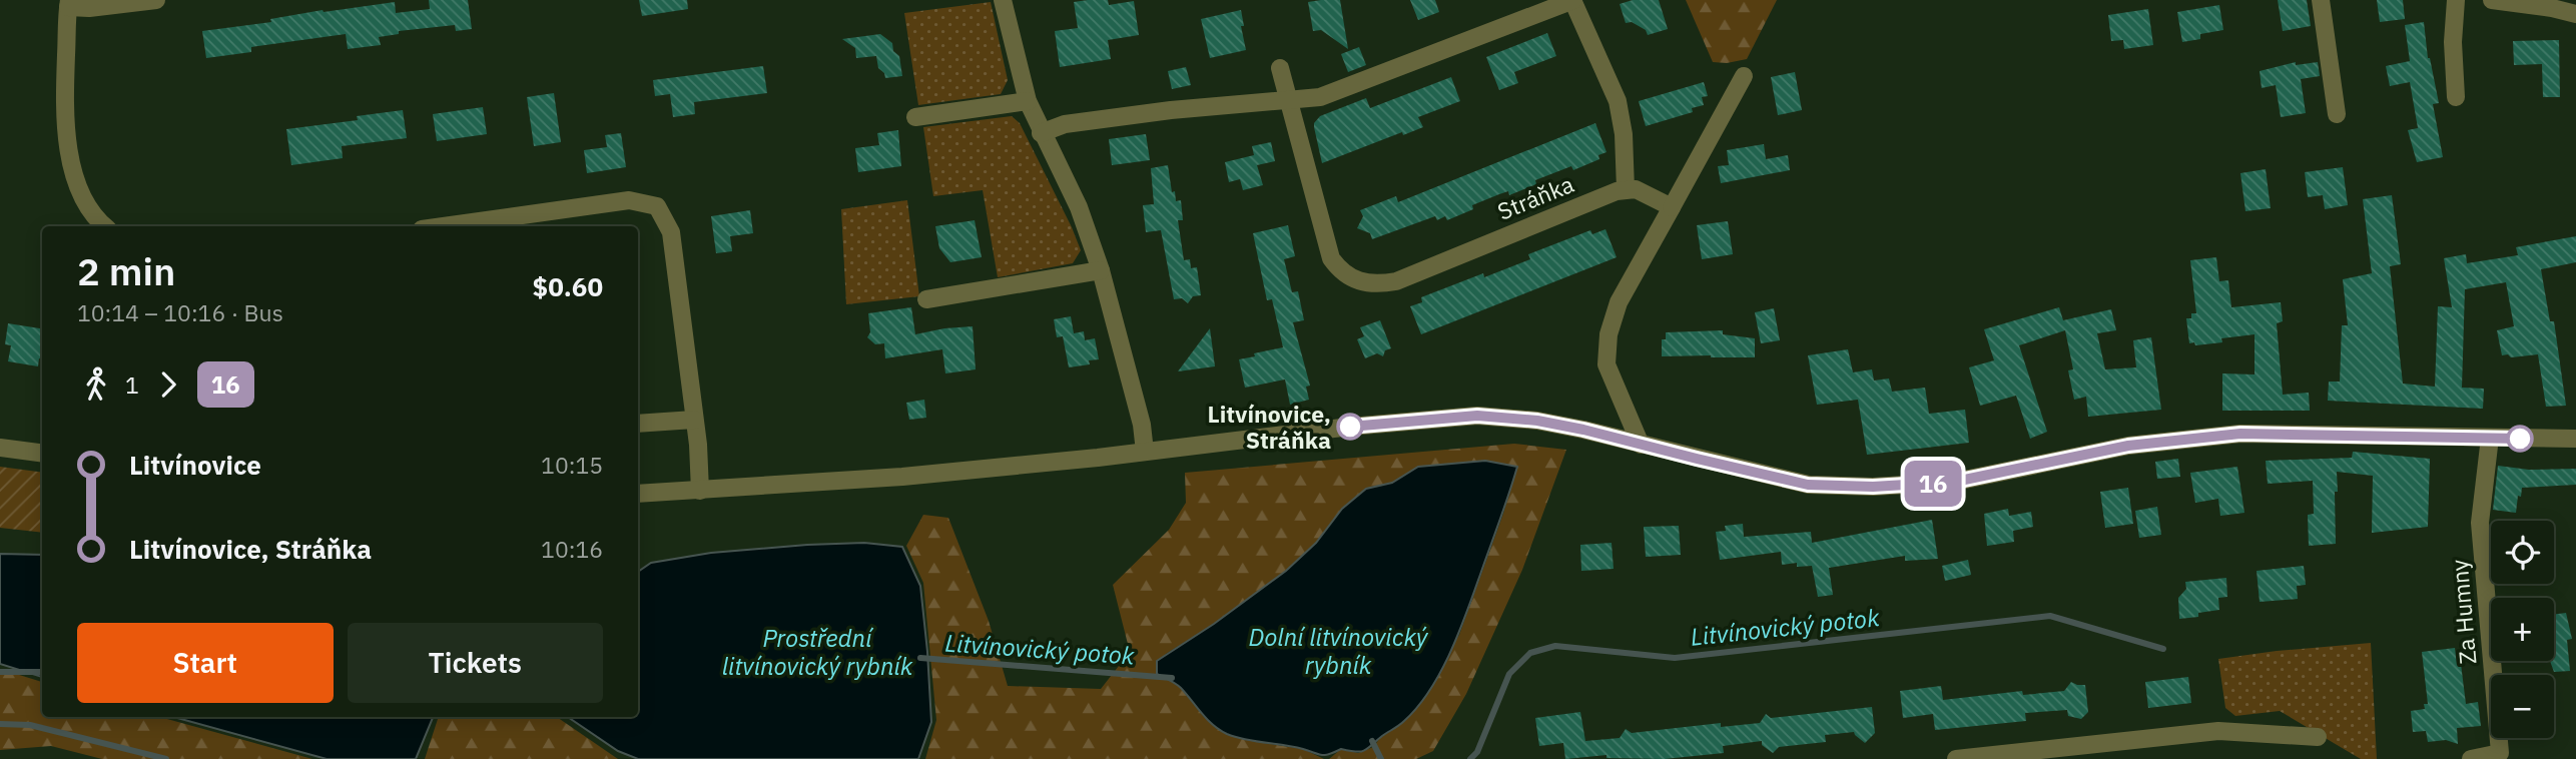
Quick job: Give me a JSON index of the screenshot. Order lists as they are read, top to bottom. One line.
{"streets":{"street":["Stráňka","Za Humny"]},"water":["Litvínovický potok","Dolní litvínovický rybník","Prostřední litvínovický rybník"],"places":["Litvínovice, Stráňka"],"lines":["bus line 16"],"page":{"on_map":"16","heading":["2 min","10:14 – 10:16 · Bus","$0.60"],"legs":["1","16"],"list":[{"name":"Litvínovice","value":"10:15"},{"name":"Litvínovice, Stráňka","value":"10:16"}],"map_buttons":["+","−"],"buttons":["Start","Tickets"]}}
